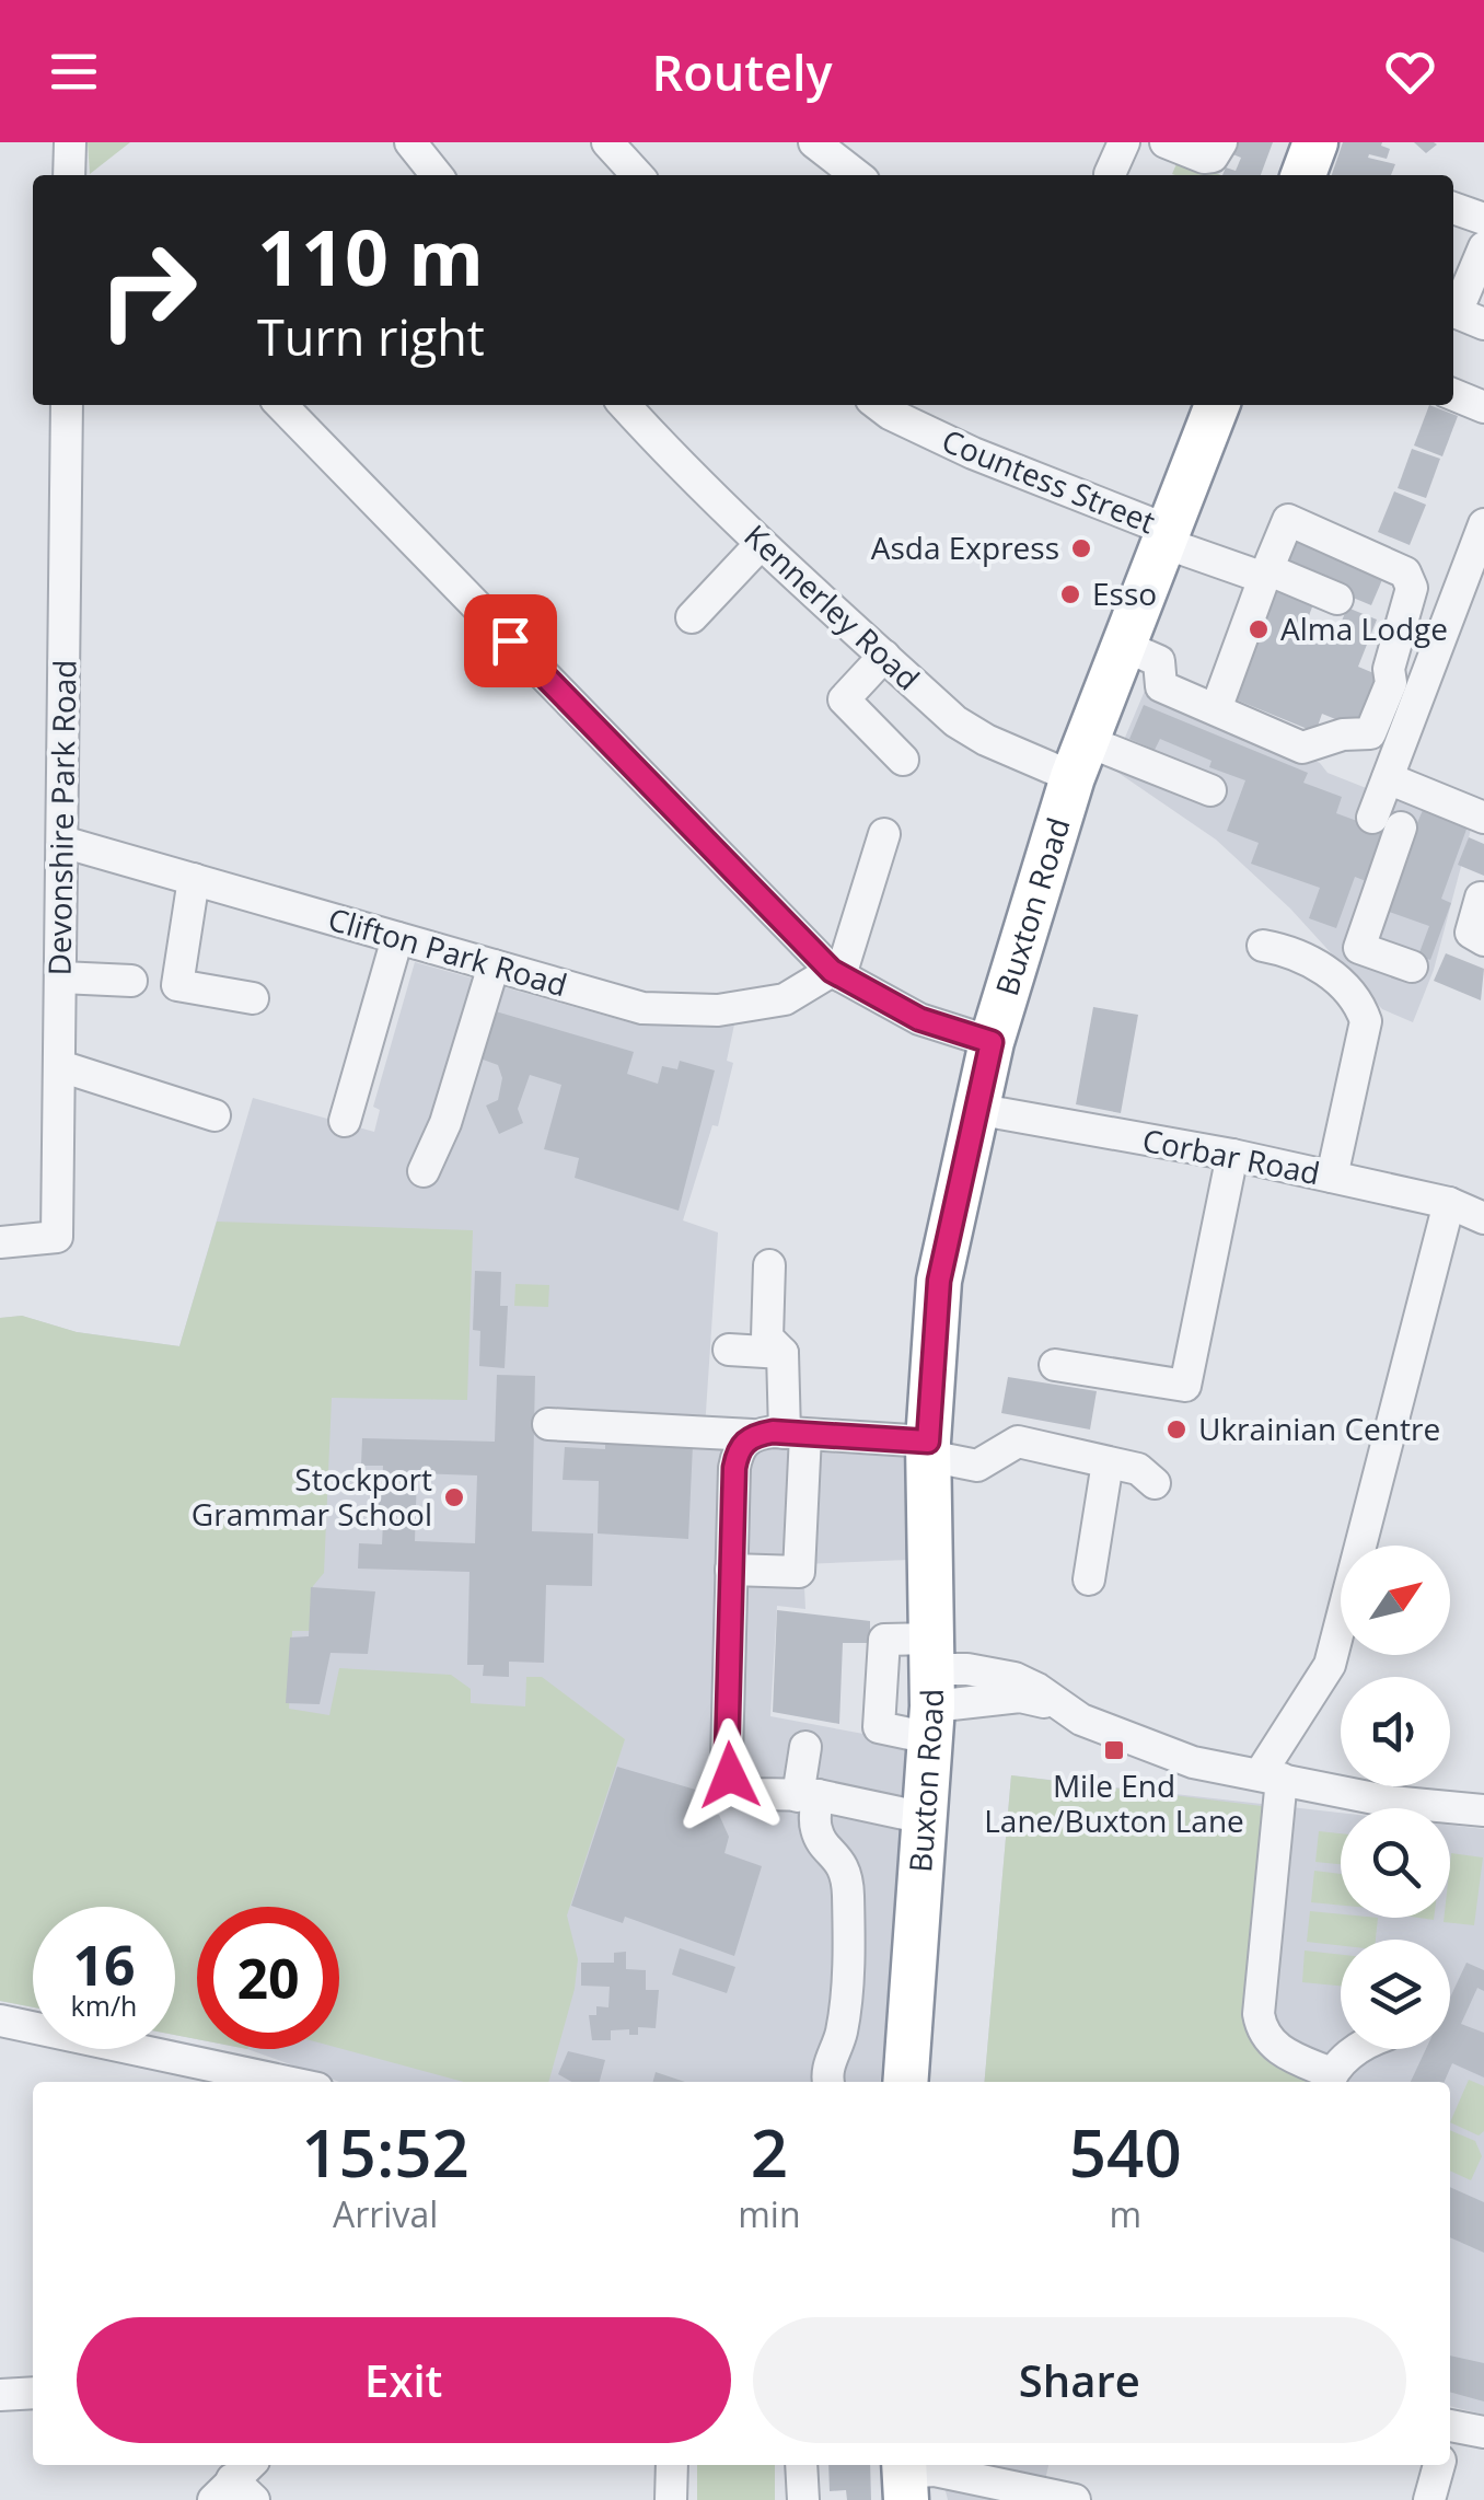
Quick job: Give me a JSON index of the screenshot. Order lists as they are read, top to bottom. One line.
{"streets":{"highway":["Buxton Road"],"street":["Countess Street","Kennerley Road","Devonshire Park Road","Clifton Park Road","Corbar Road"]},"crossings":[["Countess Street","Buxton Road"],["Kennerley Road","Buxton Road"],["Devonshire Park Road","Clifton Park Road"],["Buxton Road","Corbar Road"]],"places":{"other":["Asda Express","Esso","Alma Lodge","Ukrainian Centre","Stockport Grammar School"],"transit":["Mile End Lane/Buxton Lane"]},"north":"top right","page":{"header":"Routely","turn":["110 m","Turn right"],"speed":"16 km/h","limit":"20","eta":["15:52","Arrival","2","min","540","m"],"buttons":["Exit","Share"]}}
